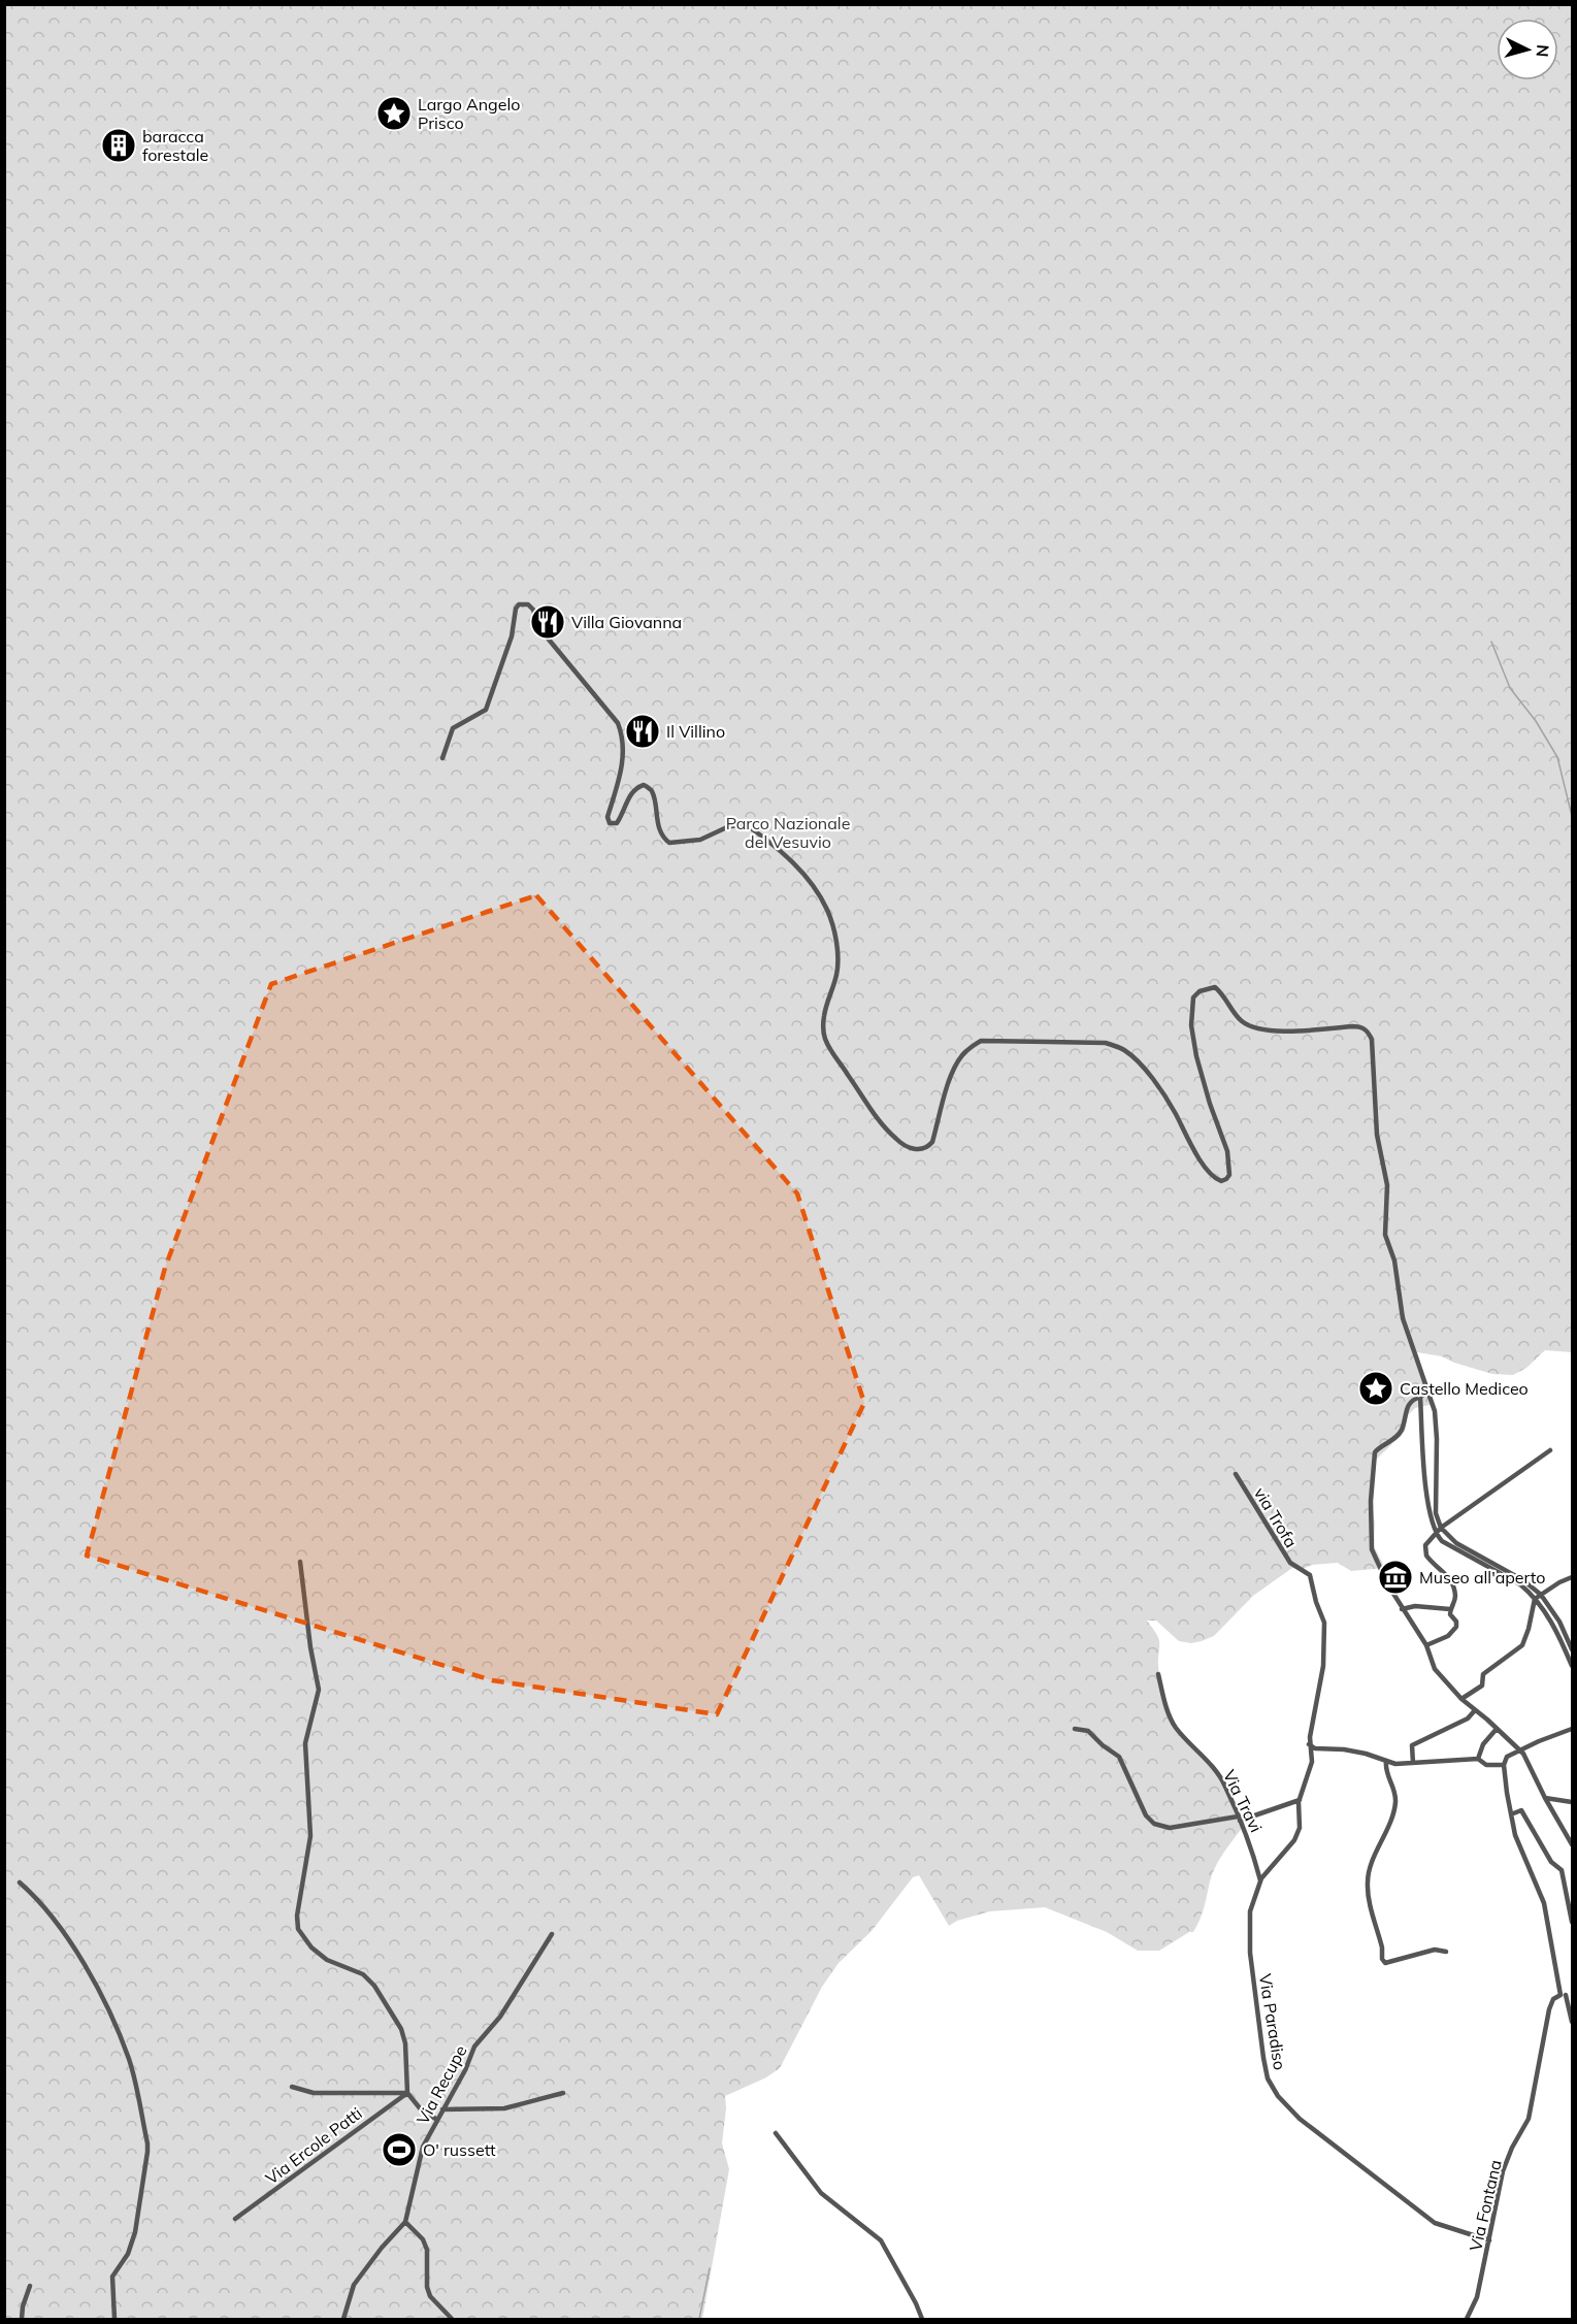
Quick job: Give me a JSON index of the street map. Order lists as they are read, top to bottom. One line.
{"streets":{"street":["via Trofa","Via Travi","Via Paradiso","Via Recupe","Via Ercole Patti","Via Fontana"]},"crossings":[["via Trofa","Via Paradiso"],["Via Travi","Via Paradiso"],["Via Paradiso","Via Fontana"]],"parks":["Parco Nazionale del Vesuvio"],"places":{"place":["Largo Angelo Prisco","Castello Mediceo"],"building":["baracca forestale"],"restaurant":["Villa Giovanna","Il Villino"],"museum":["Museo all'aperto"],"sports":["O' russett"]},"north":"right"}
